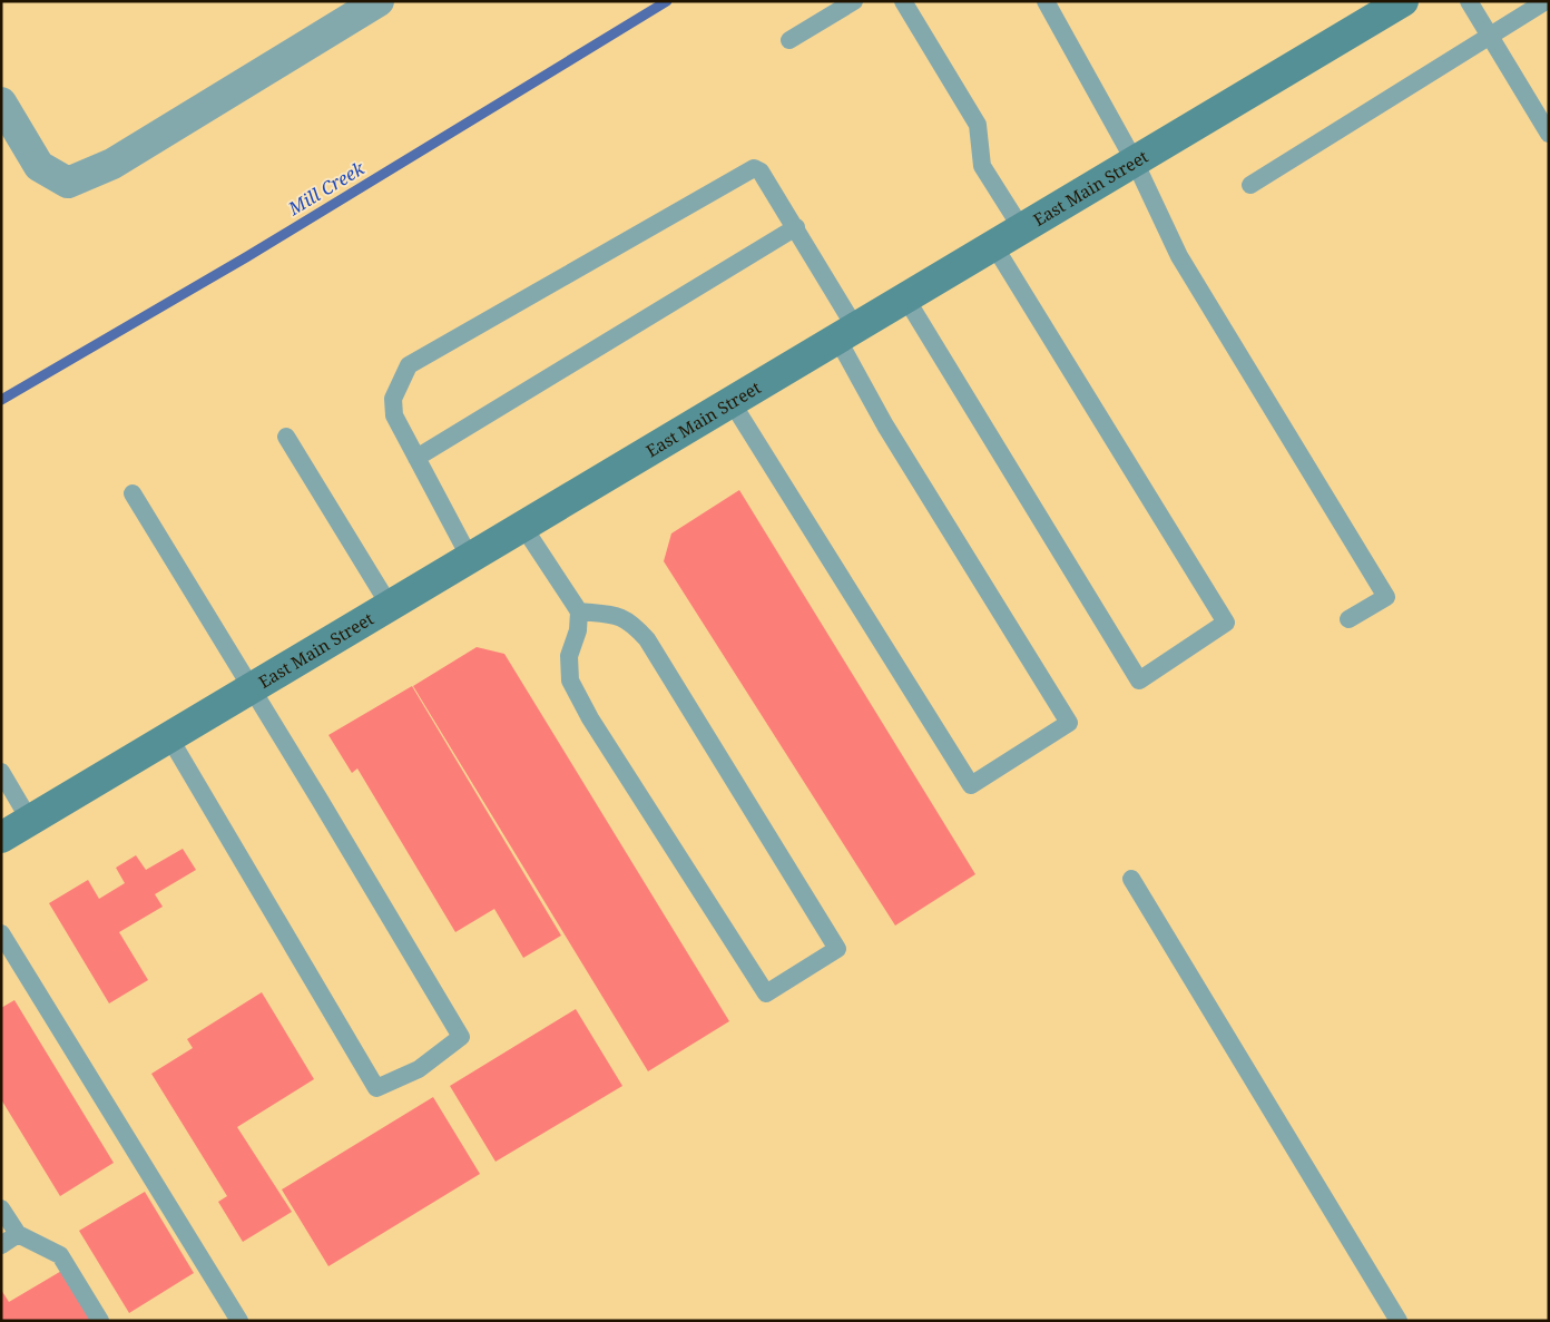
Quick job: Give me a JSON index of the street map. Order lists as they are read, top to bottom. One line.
{"streets":{"street":["East Main Street"]},"water":["Mill Creek"]}
